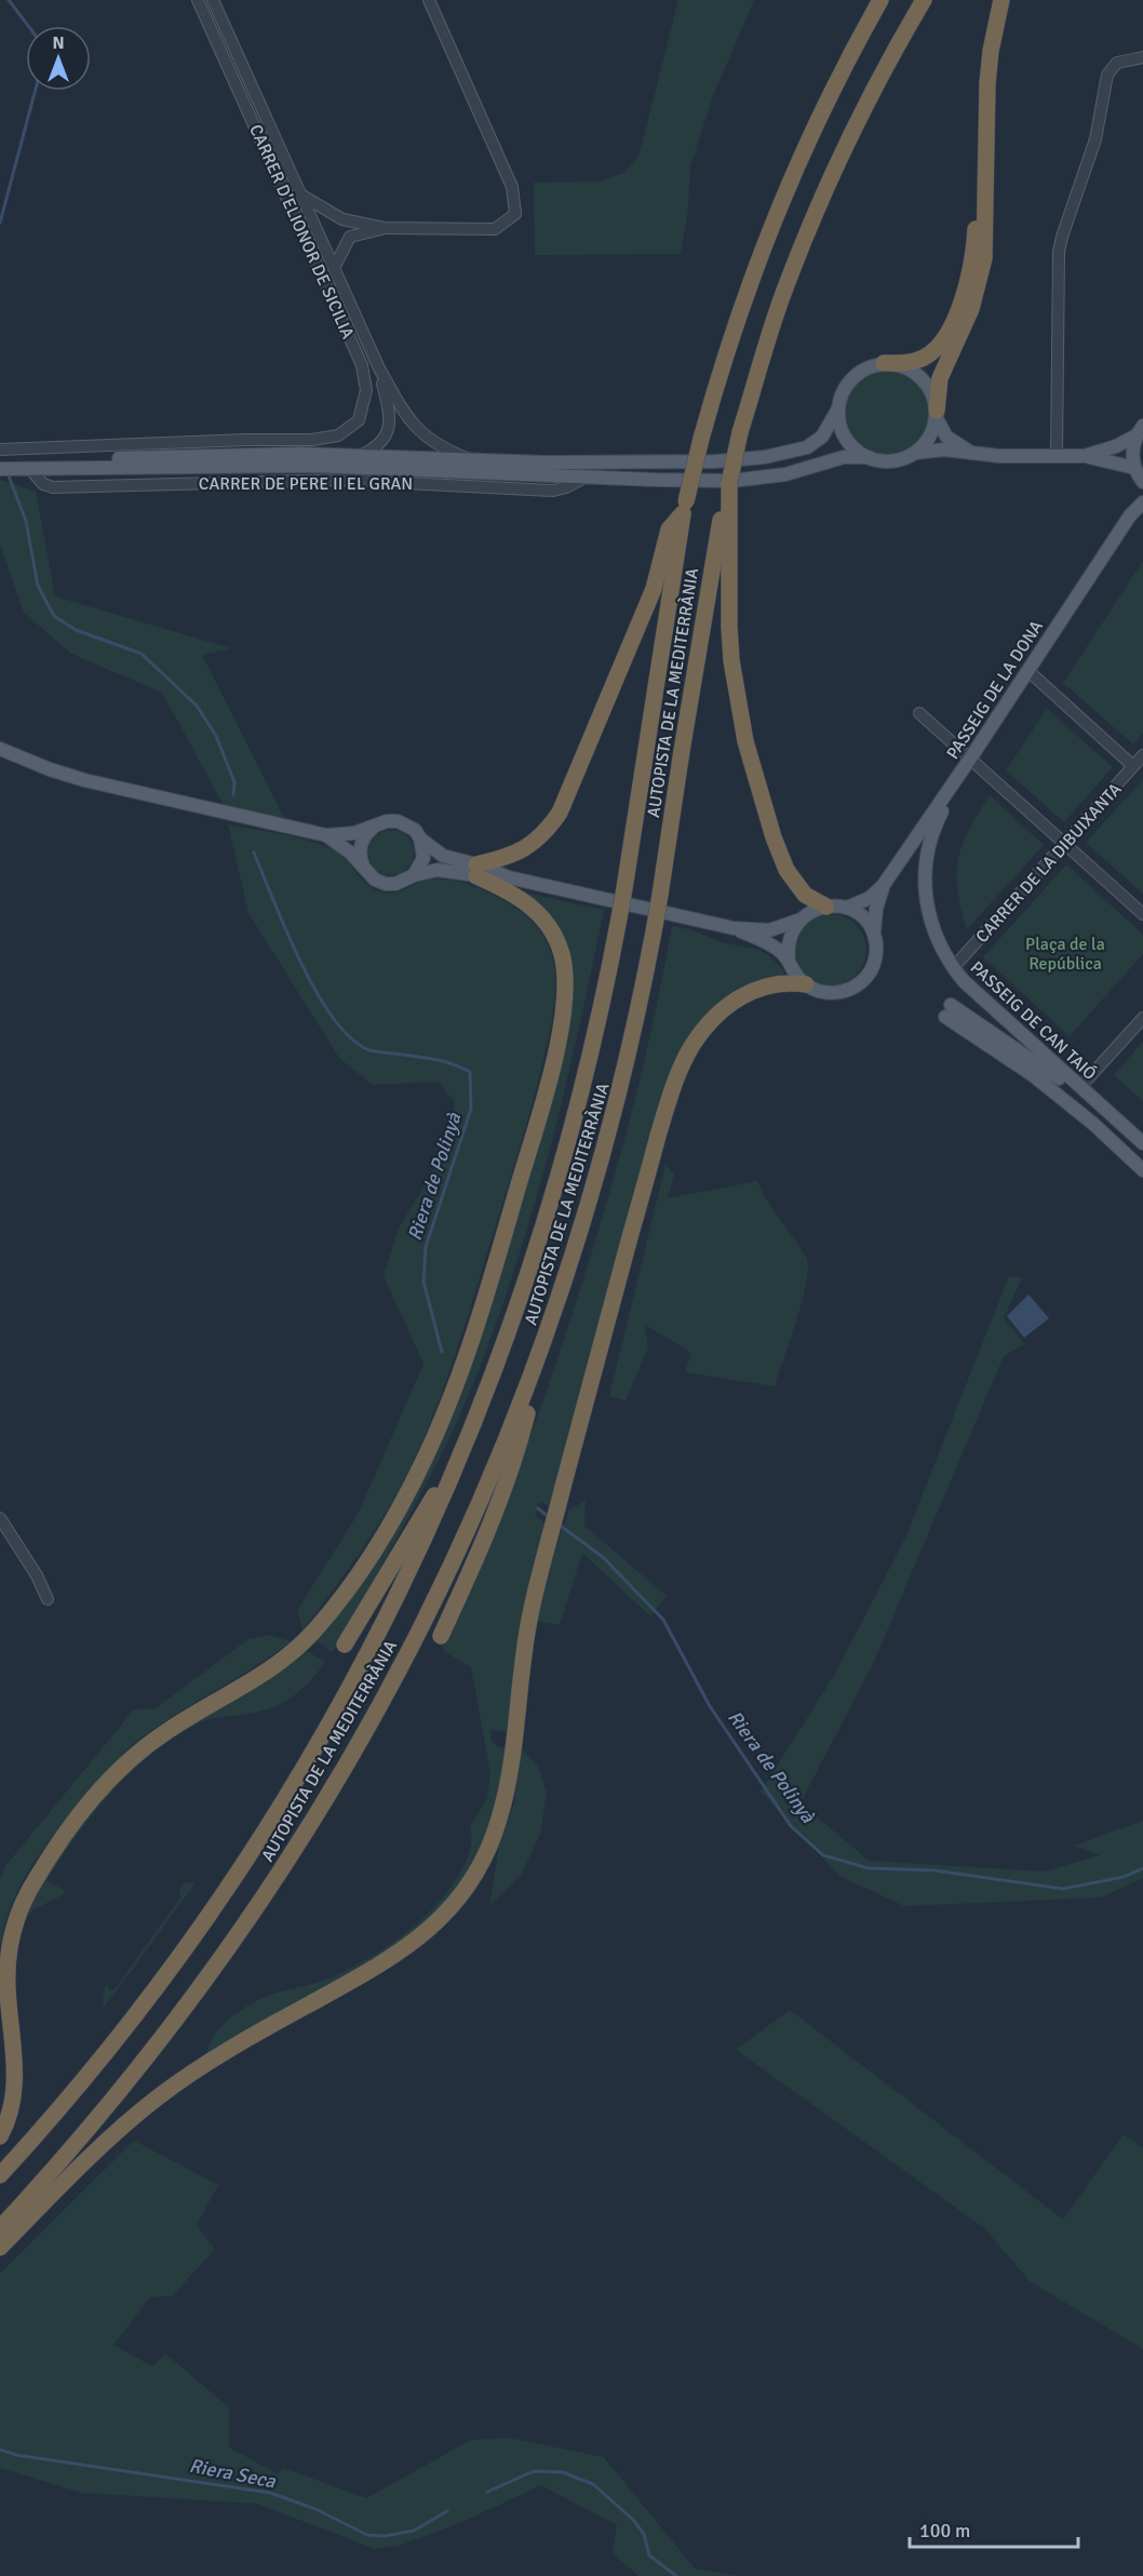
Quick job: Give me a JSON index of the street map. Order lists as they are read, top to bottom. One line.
{"streets":{"highway":["AUTOPISTA DE LA MEDITERRÀNIA"],"main road":["PASSEIG DE LA DONA","PASSEIG DE CAN TAIÓ"],"street":["CARRER D'ELIONOR DE SICILIA","CARRER DE PERE II EL GRAN","CARRER DE LA DIBUIXANTA"]},"crossings":[["PASSEIG DE LA DONA","PASSEIG DE CAN TAIÓ"],["CARRER DE LA DIBUIXANTA","PASSEIG DE CAN TAIÓ"]],"water":["Riera de Polinyà","Riera Seca"],"parks":["Plaça de la República"],"scale_bar":"100 m","north":"top"}
